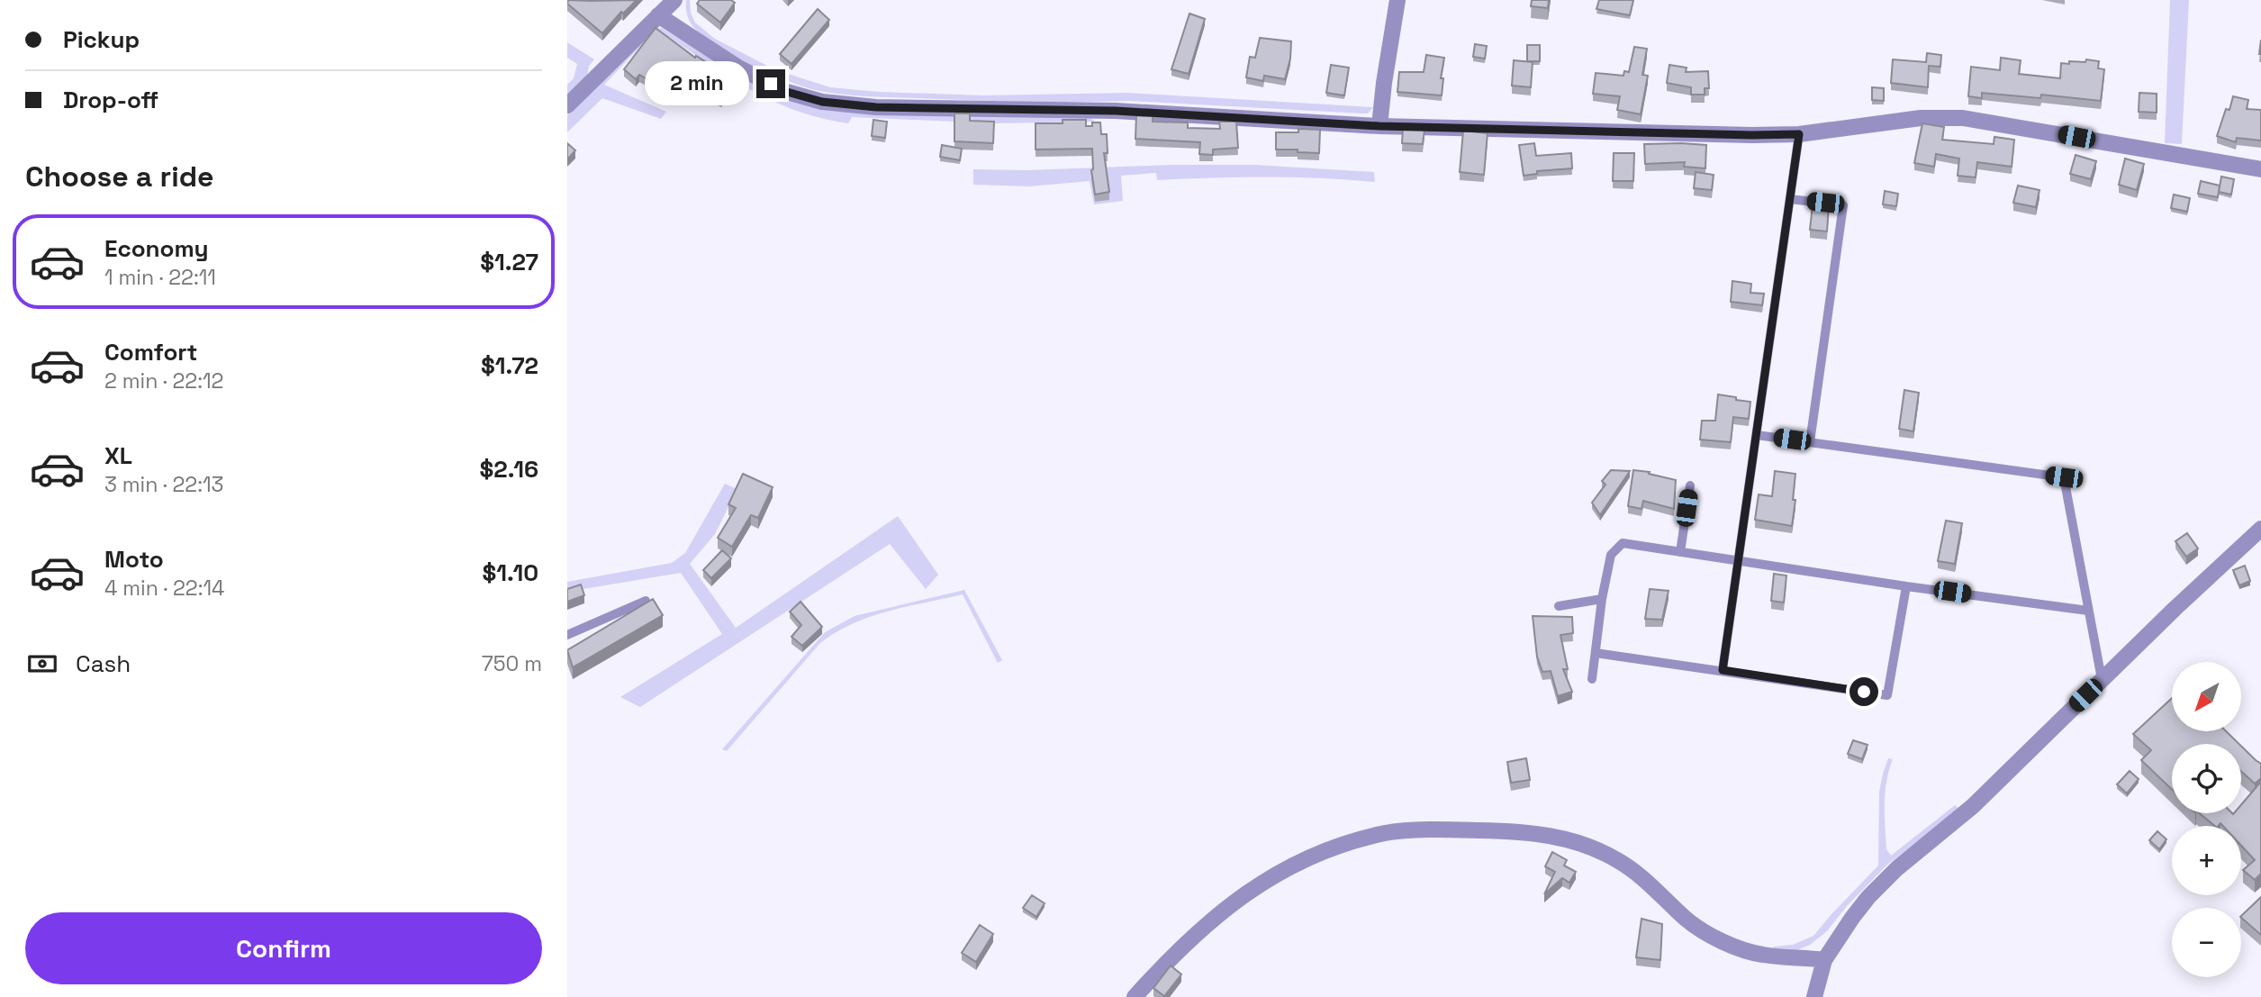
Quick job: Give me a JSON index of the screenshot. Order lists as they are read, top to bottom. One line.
{"north":"bottom left","page":{"banner":["Pickup","Drop-off"],"bubble":"2 min","heading":"Choose a ride","list":[{"name":"Economy","note":"1 min · 22:11","value":"$1.27"},{"name":"Comfort","note":"2 min · 22:12","value":"$1.72"},{"name":"XL","note":"3 min · 22:13","value":"$2.16"},{"name":"Moto","note":"4 min · 22:14","value":"$1.10"}],"pay":["Cash","750 m"],"map_buttons":["+","−"],"buttons":"Confirm"}}
